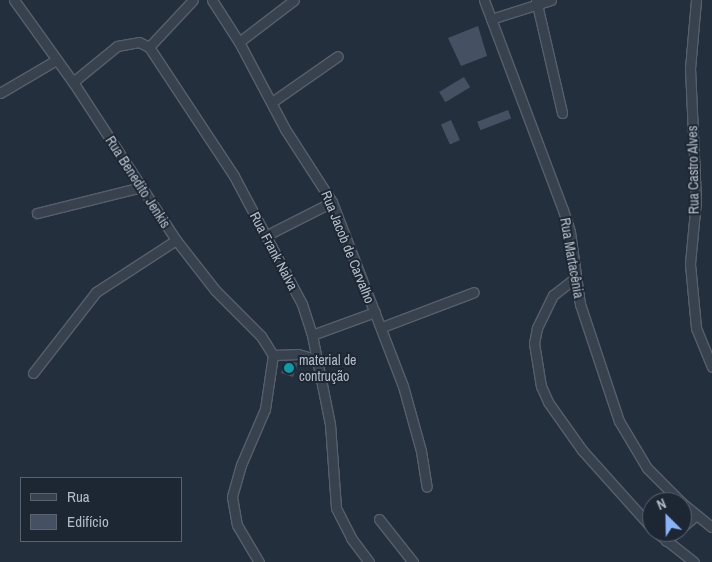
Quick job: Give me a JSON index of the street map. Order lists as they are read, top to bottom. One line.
{"streets":{"street":["Rua Castro Alves","Rua Benedito Jenkis","Rua Jacob de Carvalho","Rua Frank Nalva","Rua Martacênia"]},"places":["material de contrução"],"legend":["Rua","Edifício"],"north":"top left"}
